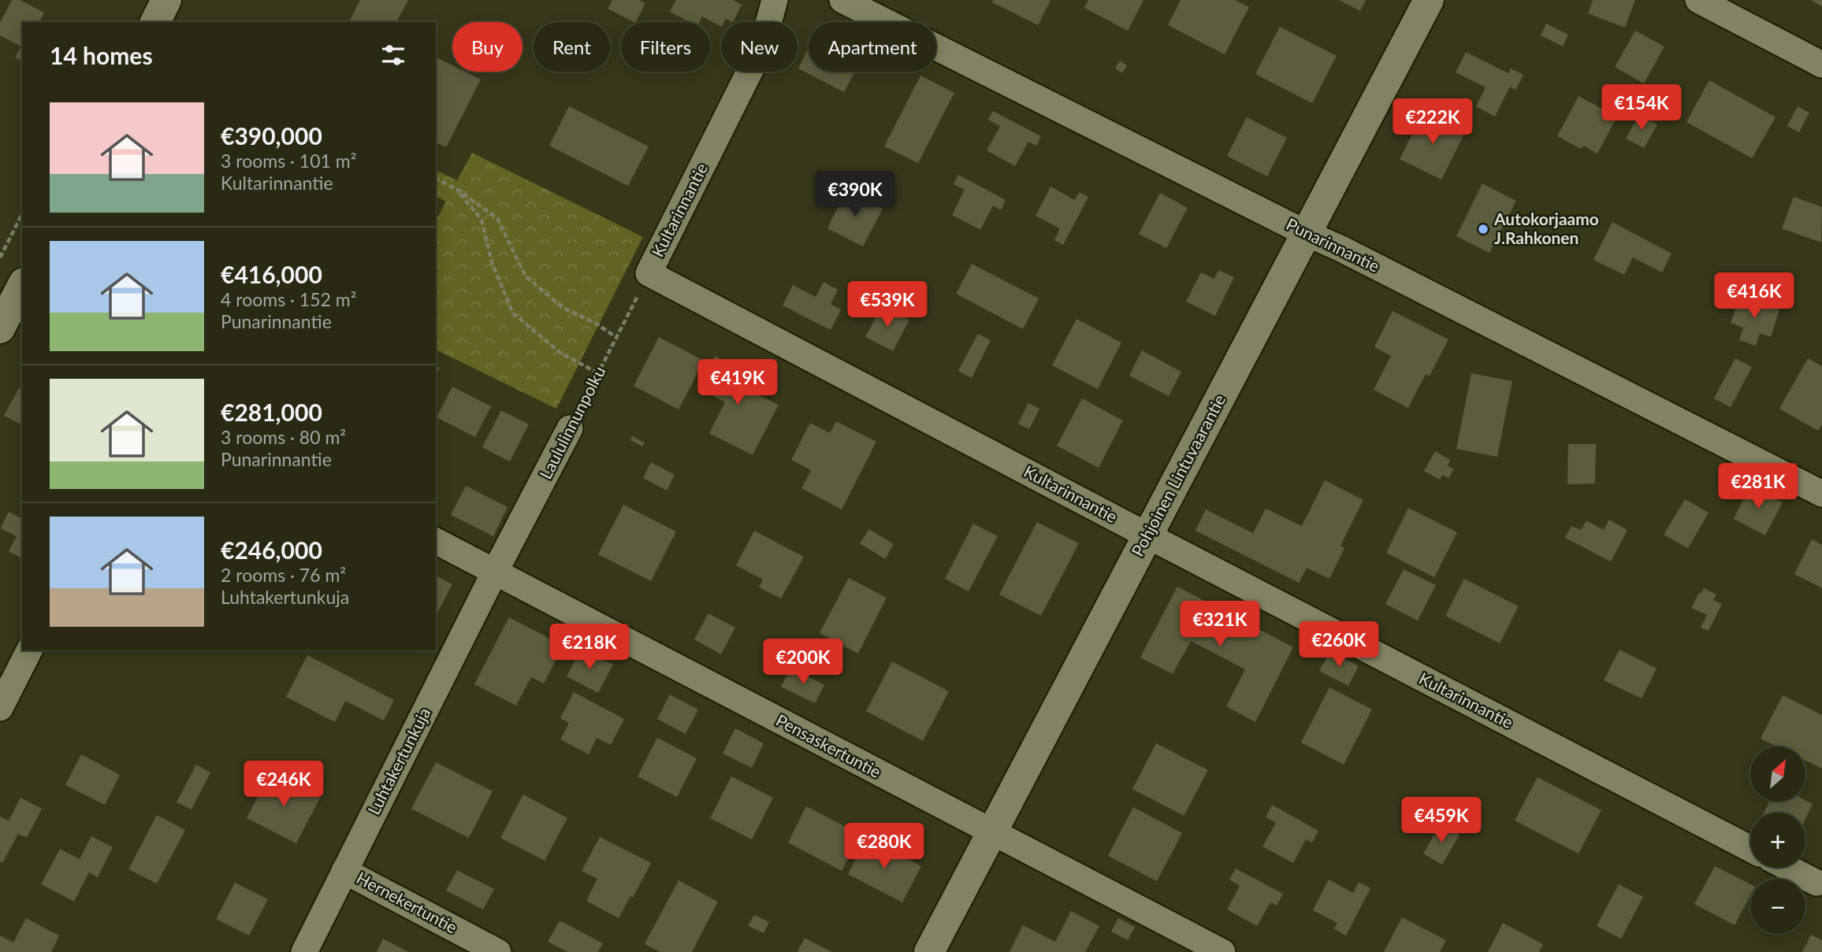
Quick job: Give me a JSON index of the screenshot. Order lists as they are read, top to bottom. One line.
{"streets":{"street":["Kultarinnantie","Punarinnantie","Laululinnunpolku","Pohjoinen Lintuvaarantie","Pensaskertuntie","Luhtakertunkuja","Hernekertuntie"]},"crossings":[["Kultarinnantie","Laululinnunpolku"],["Kultarinnantie","Pohjoinen Lintuvaarantie"],["Punarinnantie","Pohjoinen Lintuvaarantie"],["Laululinnunpolku","Pensaskertuntie"],["Laululinnunpolku","Luhtakertunkuja"],["Pohjoinen Lintuvaarantie","Pensaskertuntie"],["Pensaskertuntie","Luhtakertunkuja"],["Luhtakertunkuja","Hernekertuntie"]],"places":["Autokorjaamo J.Rahkonen"],"north":"top right","page":{"chip":["Buy","Rent","Filters","New","Apartment"],"heading":"14 homes","price":["€154K","€222K","€390K","€416K","€539K","€419K","€281K","€321K","€260K","€218K","€200K","€246K","€459K","€280K"],"list":[{"name":"€390,000","note":"3 rooms · 101 m² · Kultarinnantie"},{"name":"€416,000","note":"4 rooms · 152 m² · Punarinnantie"},{"name":"€281,000","note":"3 rooms · 80 m² · Punarinnantie"},{"name":"€246,000","note":"2 rooms · 76 m² · Luhtakertunkuja"}],"map_buttons":["+","−"]}}
